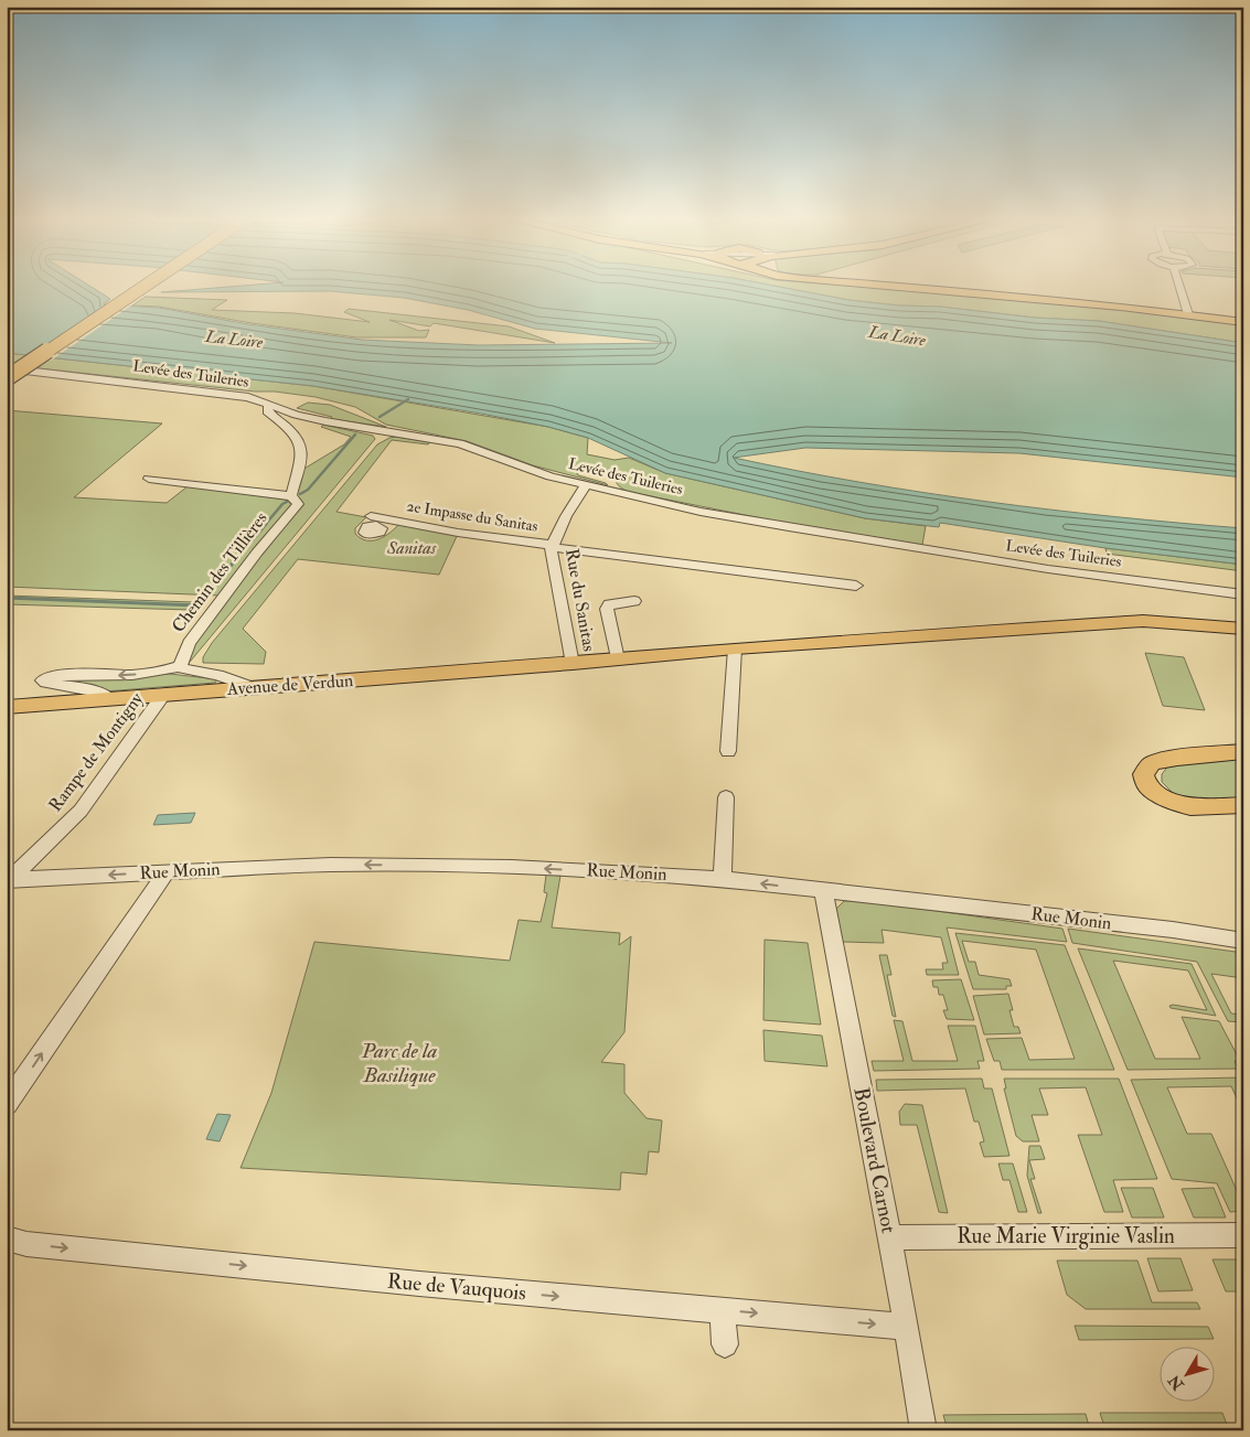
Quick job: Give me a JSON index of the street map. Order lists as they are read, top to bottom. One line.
{"streets":{"main road":["Avenue de Verdun"],"street":["Levée des Tuileries","2e Impasse du Sanitas","Chemin des Tillières","Rue du Sanitas","Rampe de Montigny","Rue Monin","Boulevard Carnot","Rue Marie Virginie Vaslin","Rue de Vauquois"]},"crossings":[["Levée des Tuileries","Chemin des Tillières"],["Levée des Tuileries","Rue du Sanitas"],["2e Impasse du Sanitas","Rue du Sanitas"],["Rue du Sanitas","Avenue de Verdun"],["Avenue de Verdun","Rampe de Montigny"],["Rampe de Montigny","Rue Monin"],["Rue Monin","Boulevard Carnot"],["Boulevard Carnot","Rue Marie Virginie Vaslin"],["Boulevard Carnot","Rue de Vauquois"]],"one_way":["Rue Monin","Rue de Vauquois"],"water":["La Loire"],"parks":["Sanitas","Parc de la Basilique"],"north":"bottom left"}
